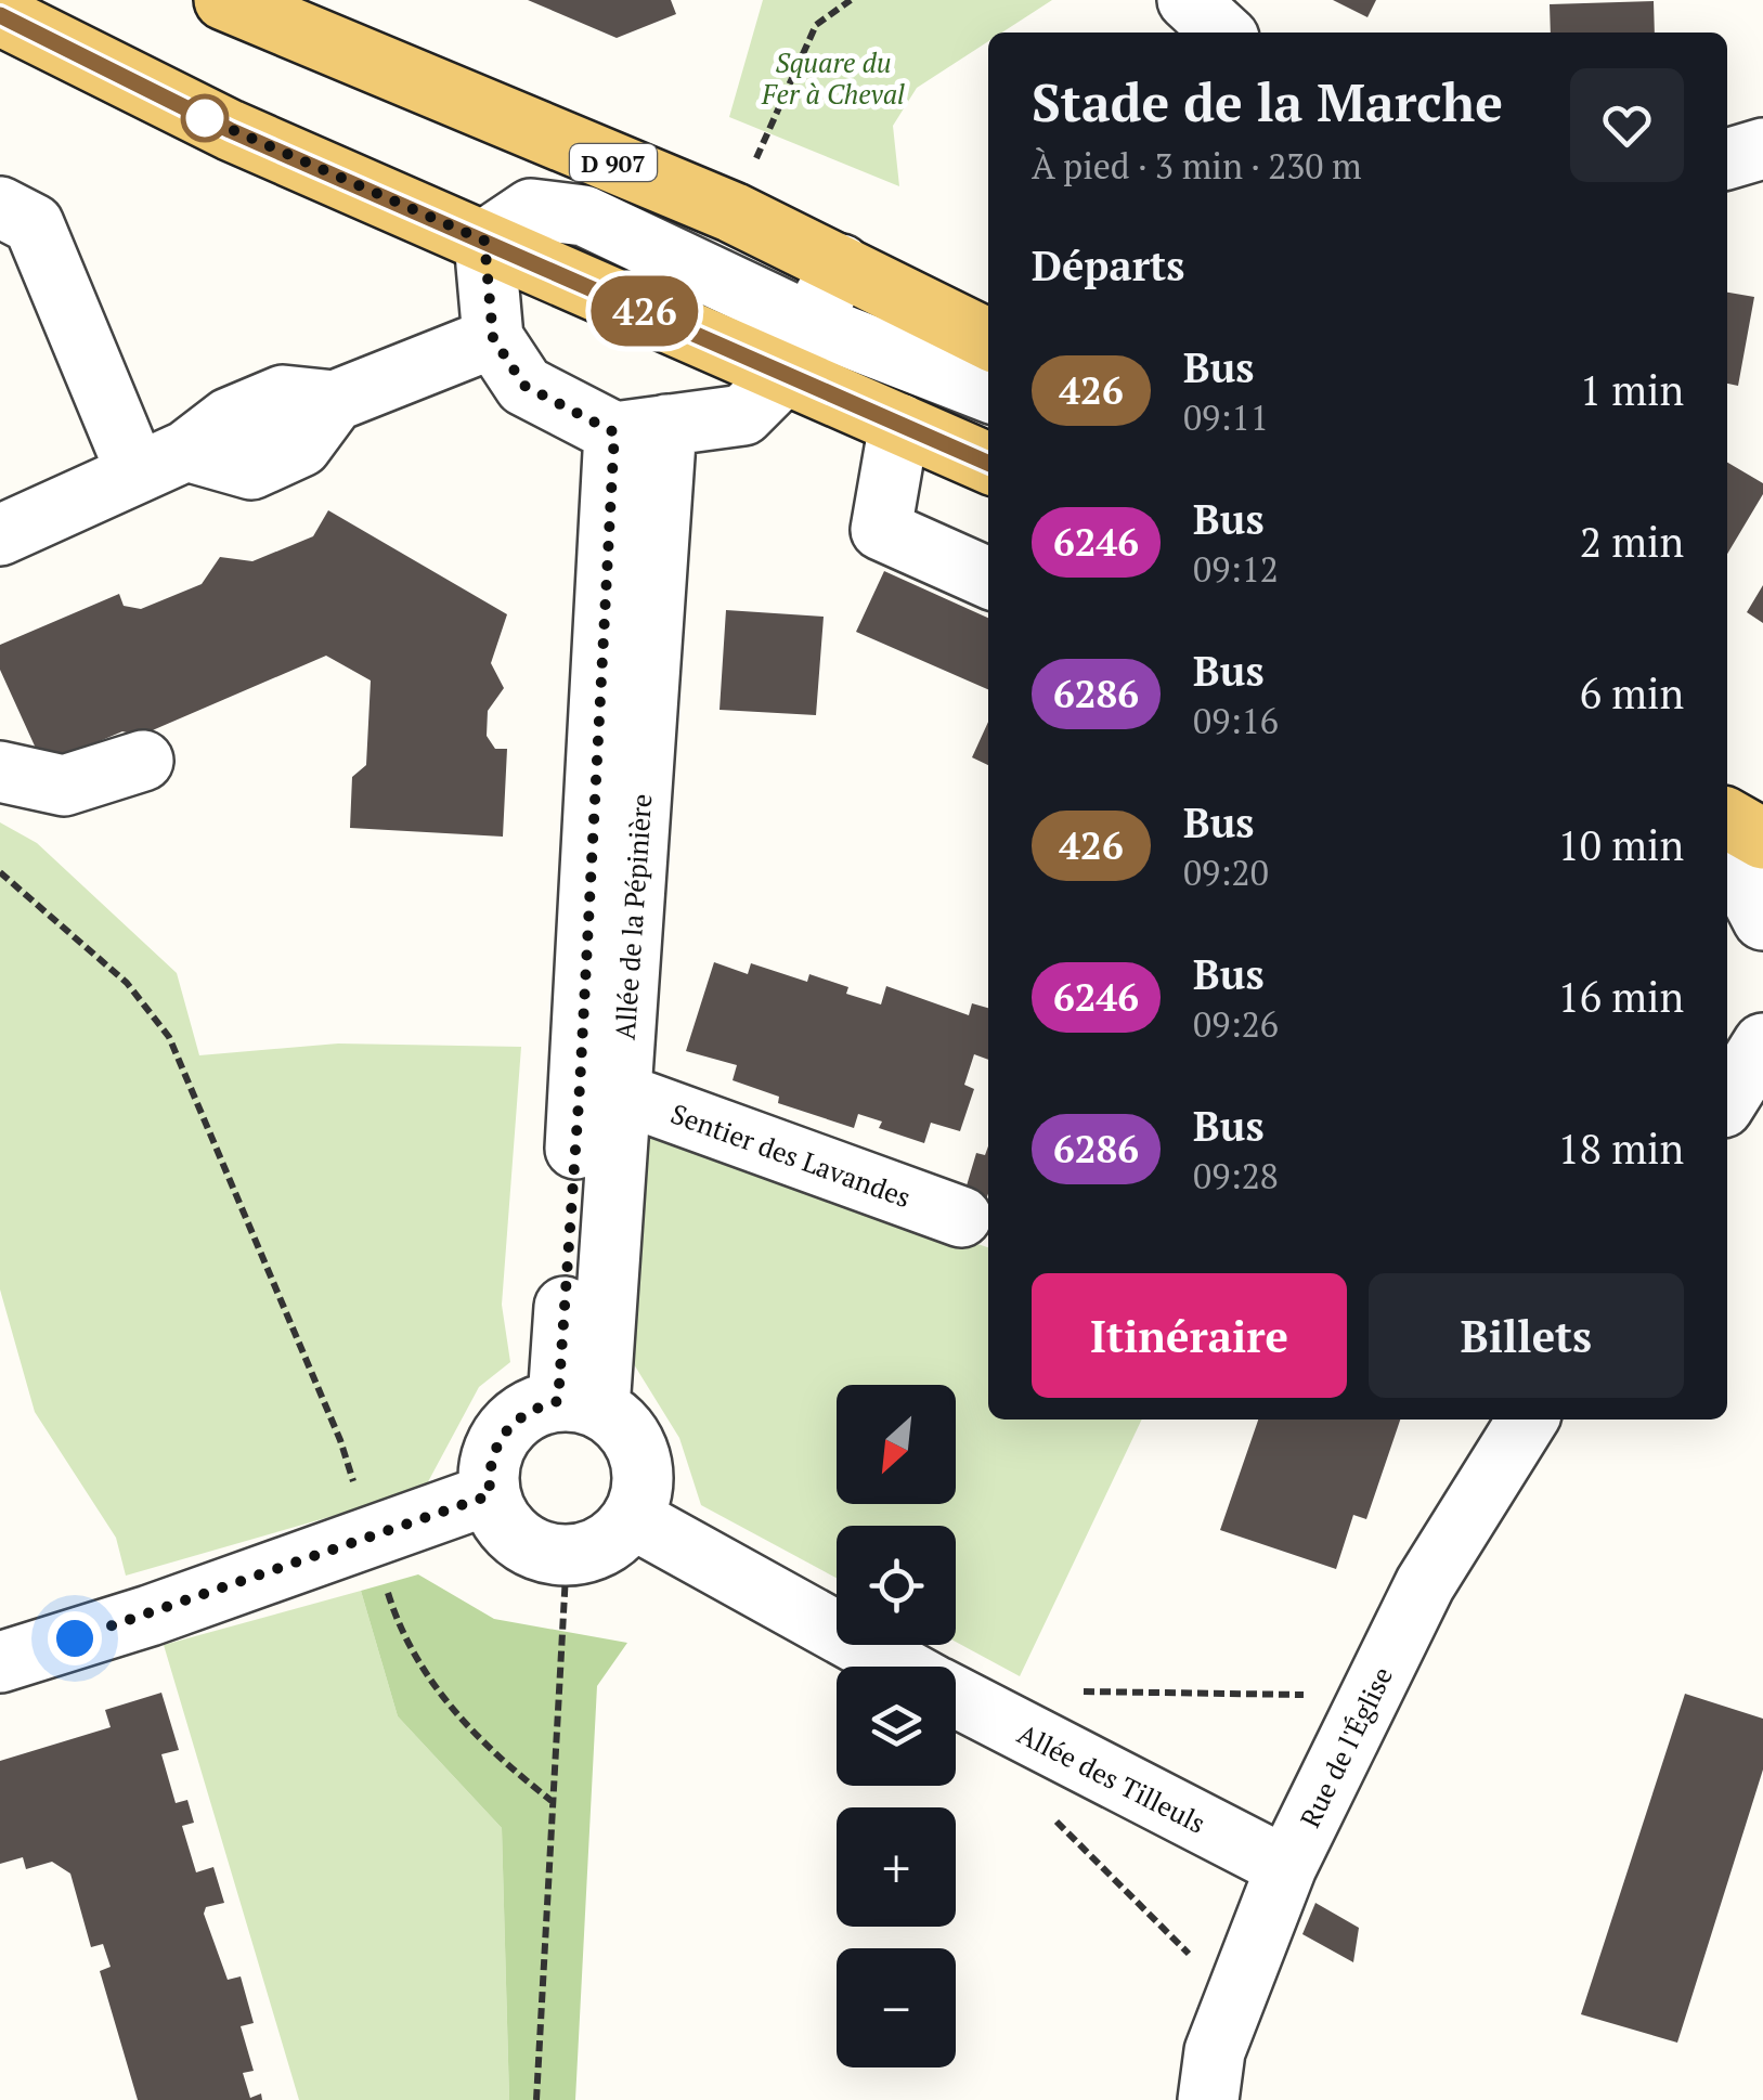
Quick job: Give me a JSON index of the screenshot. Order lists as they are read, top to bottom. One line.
{"streets":{"main road":["D 907"],"street":["Allée de la Pépinière","Sentier des Lavandes","Rue de l'Église","Allée des Tilleuls"]},"crossings":[["Allée de la Pépinière","Sentier des Lavandes"],["Allée de la Pépinière","Allée des Tilleuls"],["Rue de l'Église","Allée des Tilleuls"]],"parks":["Square du Fer à Cheval"],"lines":["bus line 426"],"north":"bottom left","page":{"on_map":"426","heading":[["Stade de la Marche","À pied · 3 min · 230 m"],"Départs"],"list":[{"mark":"426","name":"Bus","note":"09:11","value":"1 min"},{"mark":"6246","name":"Bus","note":"09:12","value":"2 min"},{"mark":"6286","name":"Bus","note":"09:16","value":"6 min"},{"mark":"426","name":"Bus","note":"09:20","value":"10 min"},{"mark":"6246","name":"Bus","note":"09:26","value":"16 min"},{"mark":"6286","name":"Bus","note":"09:28","value":"18 min"}],"buttons":["Itinéraire","Billets"],"map_buttons":["+","−"]}}
